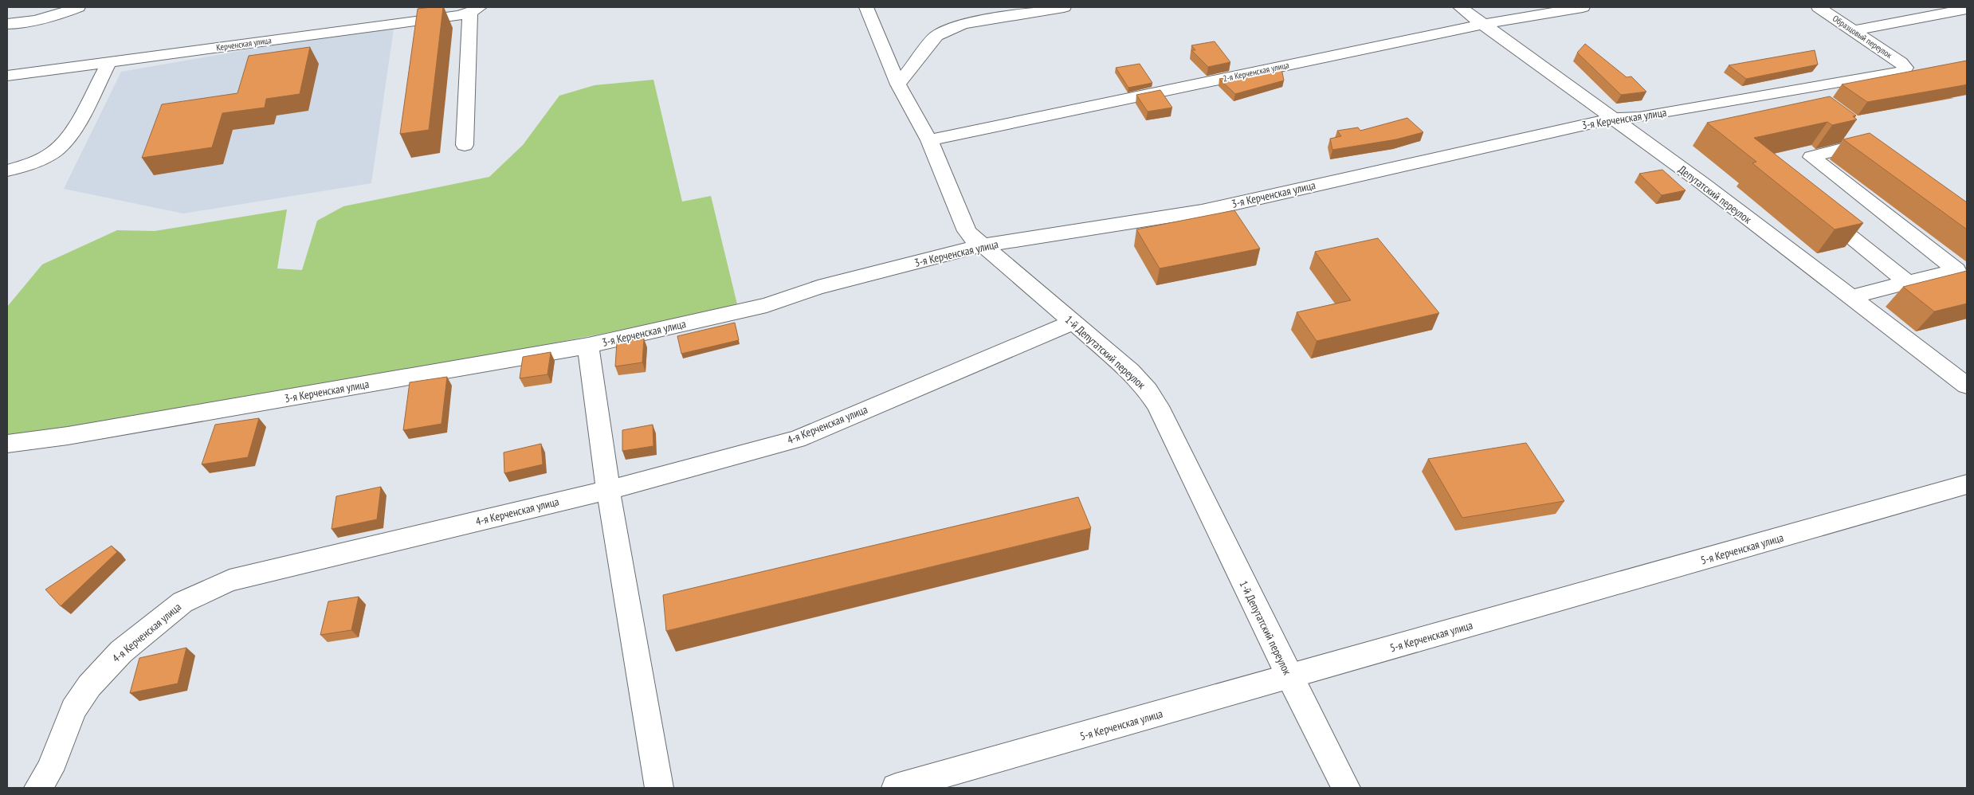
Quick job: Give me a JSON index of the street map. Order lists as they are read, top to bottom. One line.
{"streets":{"street":["Образцовый переулок","Керченская улица","2-я Керченская улица","3-я Керченская улица","Депутатский переулок","1-й Депутатский переулок","4-я Керченская улица","5-я Керченская улица"]},"crossings":[["Образцовый переулок","3-я Керченская улица"],["2-я Керченская улица","Депутатский переулок"],["2-я Керченская улица","1-й Депутатский переулок"],["3-я Керченская улица","Депутатский переулок"],["3-я Керченская улица","1-й Депутатский переулок"],["1-й Депутатский переулок","4-я Керченская улица"],["1-й Депутатский переулок","5-я Керченская улица"]]}
